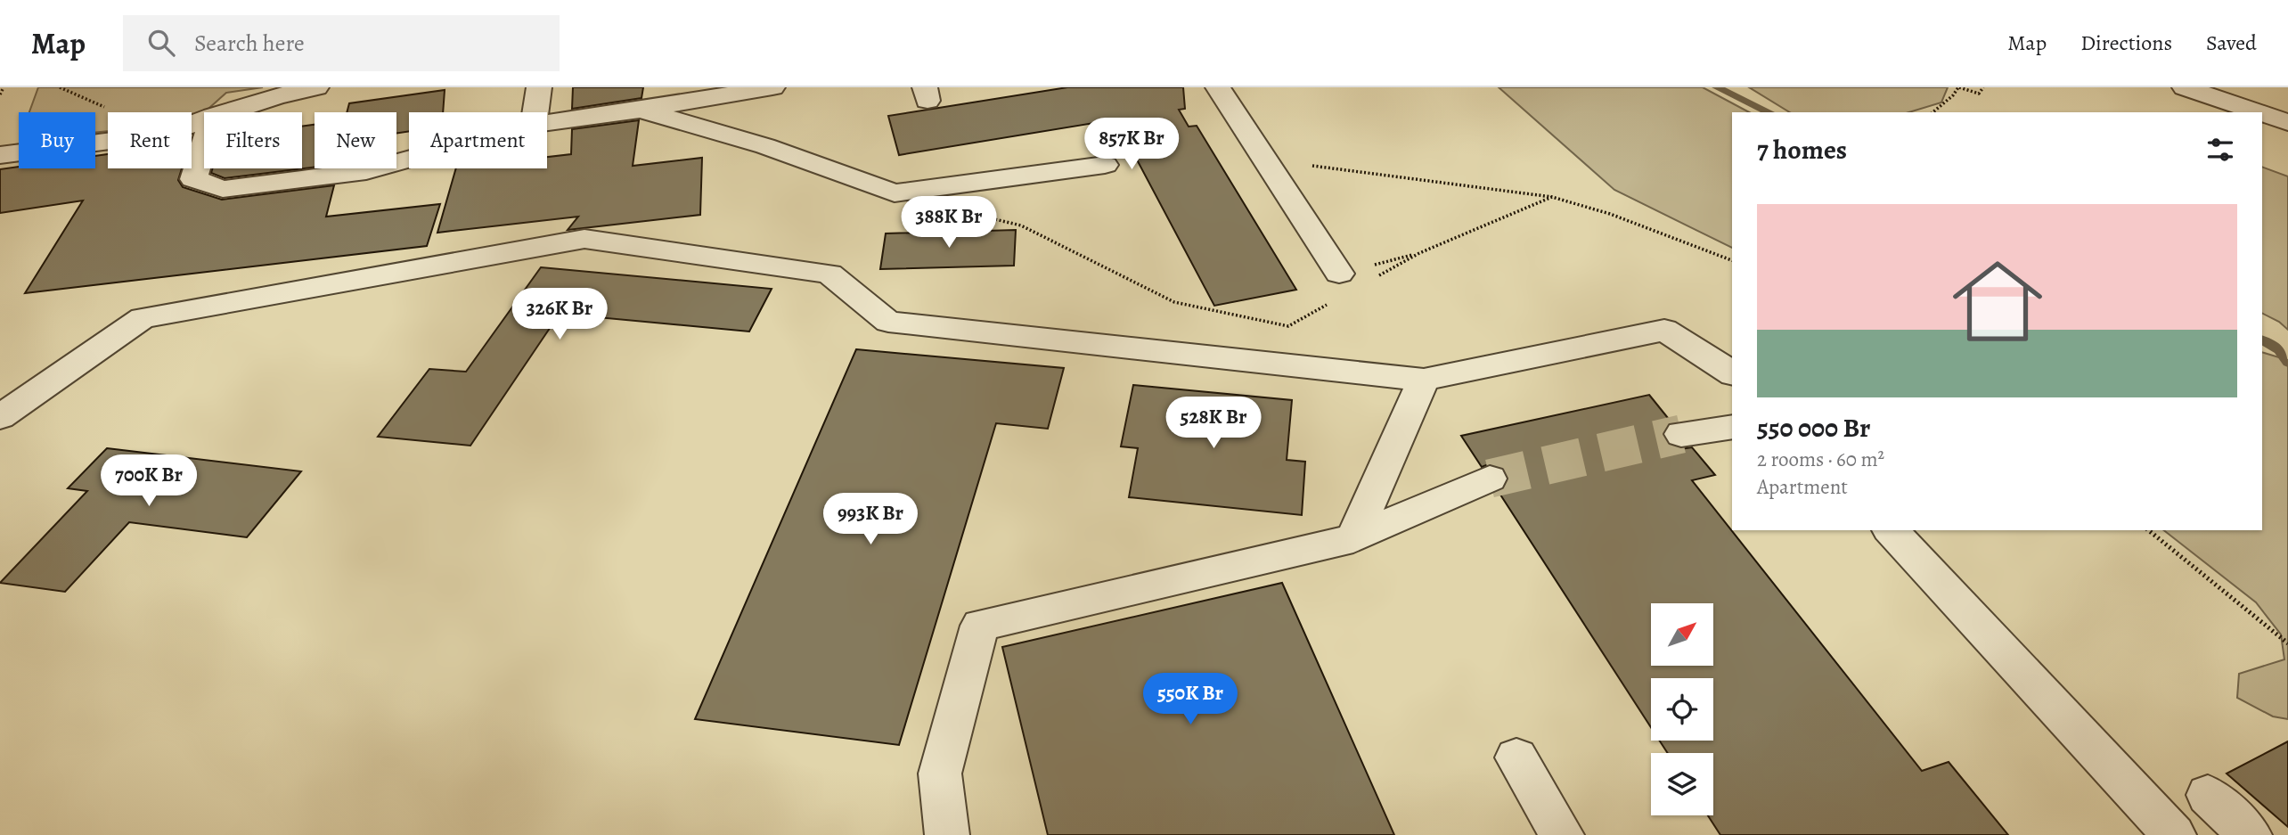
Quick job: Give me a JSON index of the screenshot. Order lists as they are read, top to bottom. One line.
{"north":"top right","page":{"header":"Map","search":"Search here","nav":["Map","Directions","Saved"],"chip":["Buy","Rent","Filters","New","Apartment"],"heading":"7 homes","price":["857K Br","388K Br","326K Br","528K Br","700K Br","993K Br","550K Br"],"list":[{"name":"550 000 Br","note":"2 rooms · 60 m² · Apartment"}]}}
